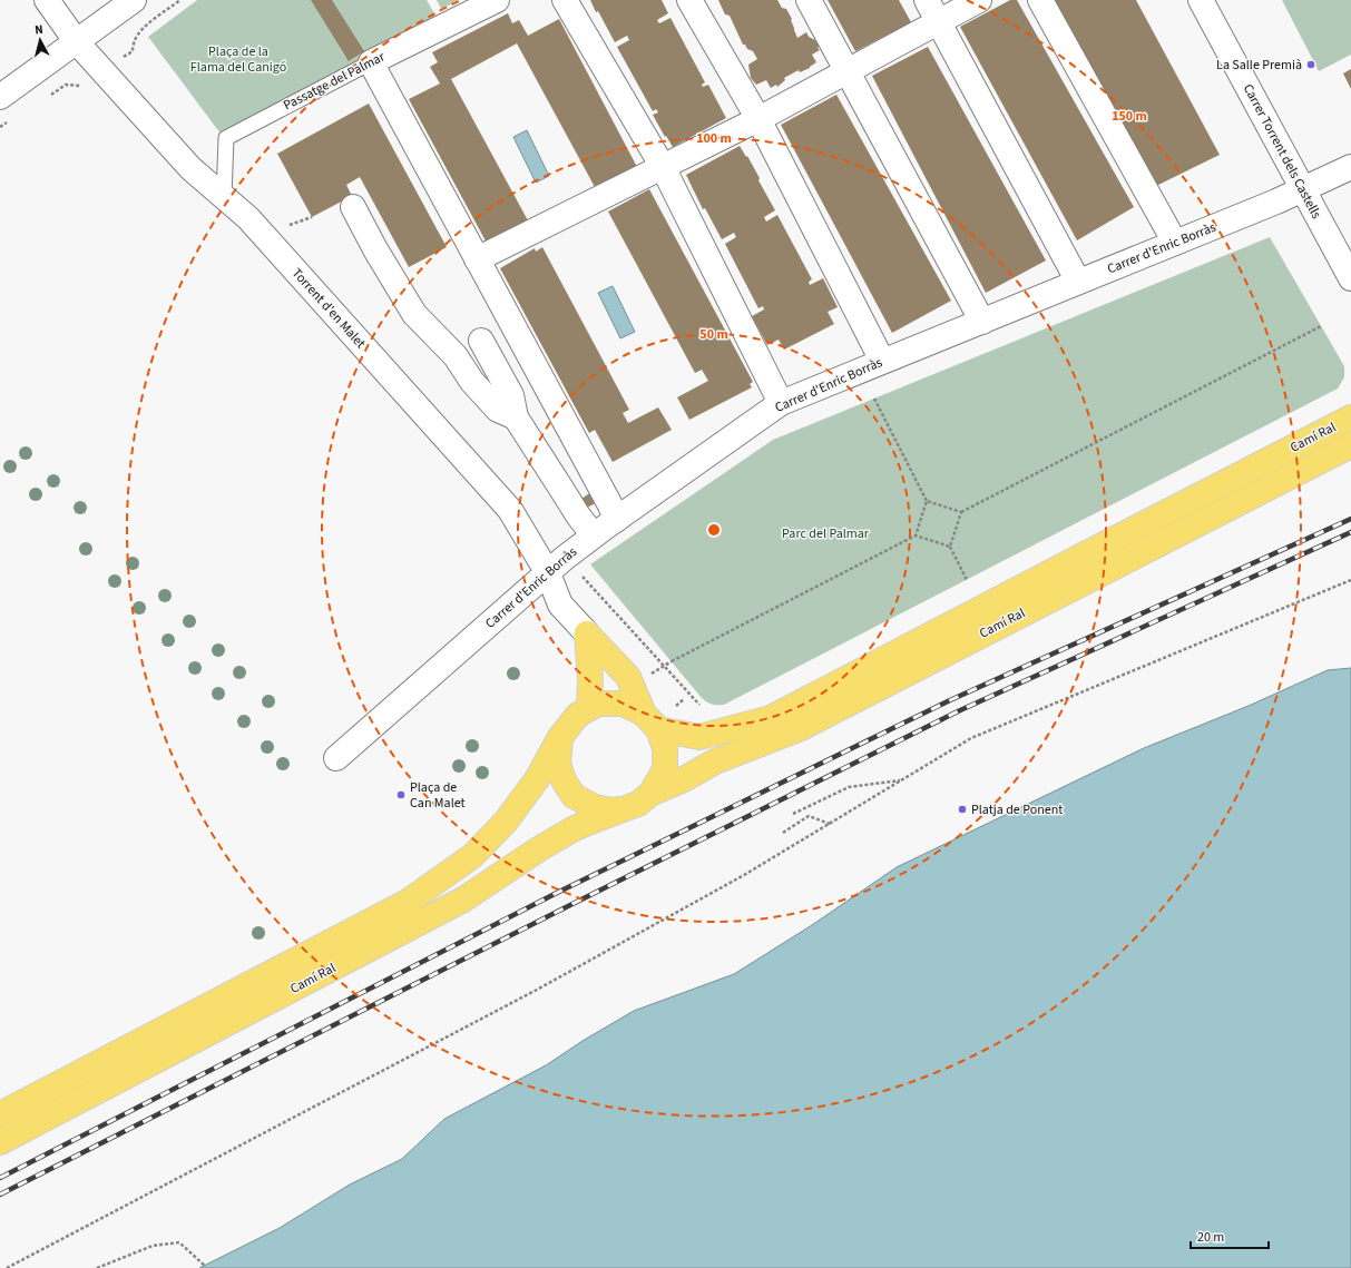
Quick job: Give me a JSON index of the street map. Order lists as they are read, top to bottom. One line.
{"streets":{"main road":["Camí Ral"],"street":["Passatge del Palmar","Carrer Torrent dels Castells","Carrer d'Enric Borràs","Torrent d'en Malet"]},"crossings":[["Passatge del Palmar","Torrent d'en Malet"],["Carrer Torrent dels Castells","Carrer d'Enric Borràs"],["Carrer d'Enric Borràs","Torrent d'en Malet"]],"parks":["Plaça de la Flama del Canigó","Parc del Palmar"],"places":["La Salle Premià","Plaça de Can Malet","Platja de Ponent"],"scale_bar":"20 m","north":"top","rings":["150 m","100 m","50 m"]}
